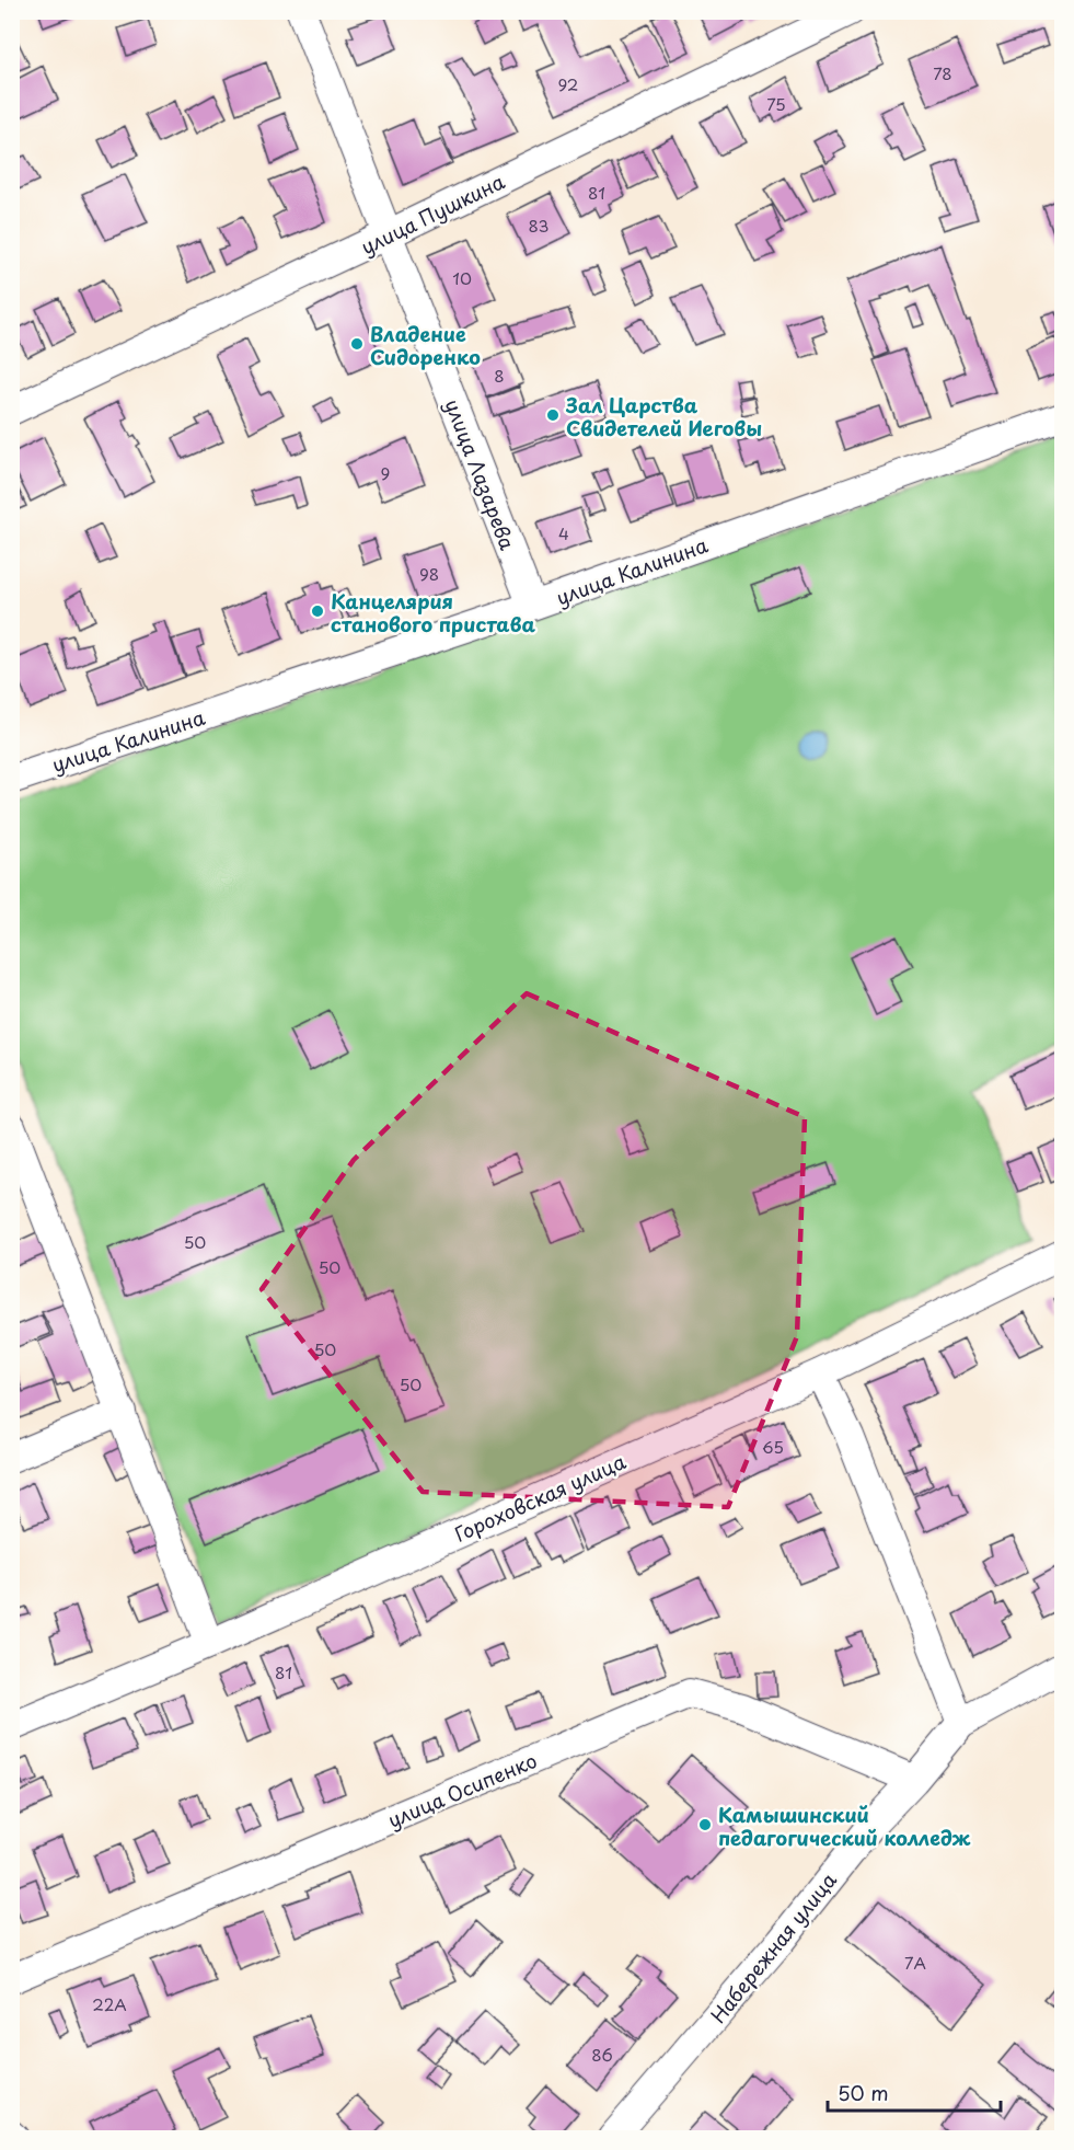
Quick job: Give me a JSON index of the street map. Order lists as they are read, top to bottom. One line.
{"streets":{"street":["улица Пушкина","улица Лазарева","улица Калинина","Гороховская улица","улица Осипенко","Набережная улица"]},"crossings":[["улица Пушкина","улица Лазарева"],["улица Лазарева","улица Калинина"],["улица Осипенко","Набережная улица"]],"places":["Владение Сидоренко","Зал Царства Свидетелей Иеговы","Канцелярия станового пристава","Камышинский педагогический колледж"],"house_numbers":["78","92","75","81","83","10","8","9","4","98","50","50","50","50","65","81","7А","22А","86"],"scale_bar":"50 m"}
